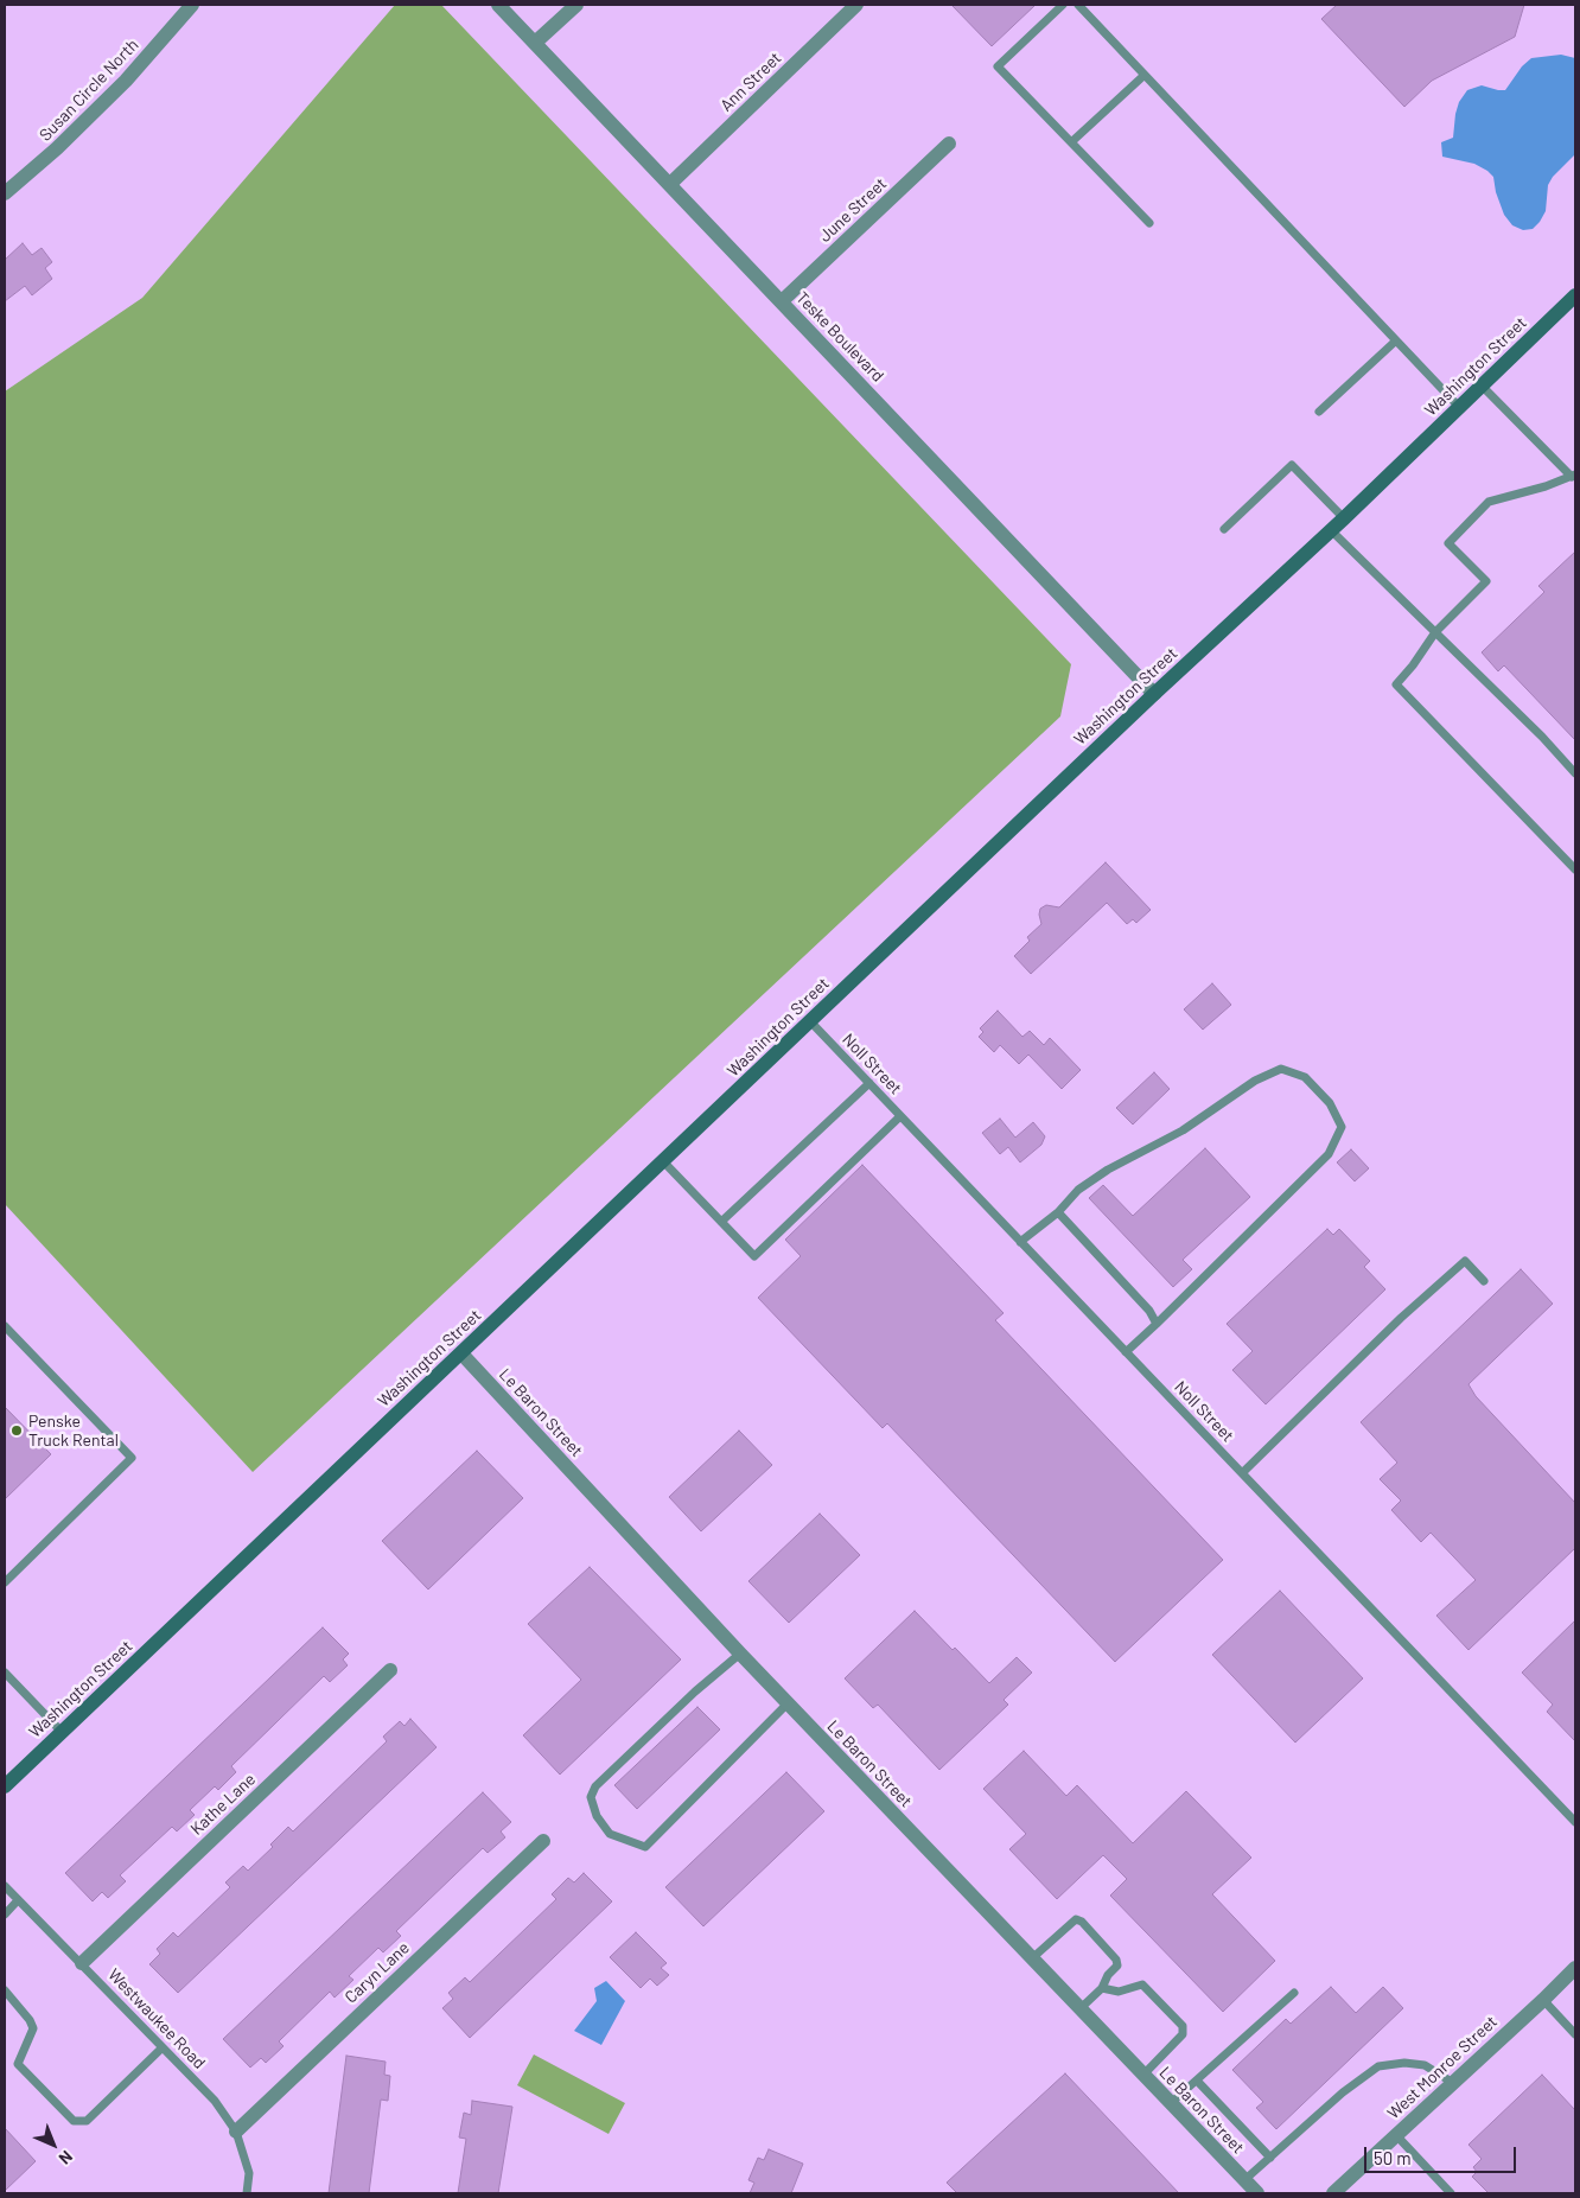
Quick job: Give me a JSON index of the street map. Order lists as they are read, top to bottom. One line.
{"streets":{"main road":["Washington Street"],"street":["Ann Street","Susan Circle North","June Street","Teske Boulevard","Le Baron Street","Kathe Lane","Caryn Lane","West Monroe Street"],"lane":["Noll Street","Westwaukee Road"]},"crossings":[["Ann Street","Teske Boulevard"],["June Street","Teske Boulevard"],["Teske Boulevard","Washington Street"],["Washington Street","Noll Street"],["Washington Street","Le Baron Street"],["Kathe Lane","Westwaukee Road"],["Caryn Lane","Westwaukee Road"]],"places":["Penske Truck Rental"],"scale_bar":"50 m","north":"bottom right"}
